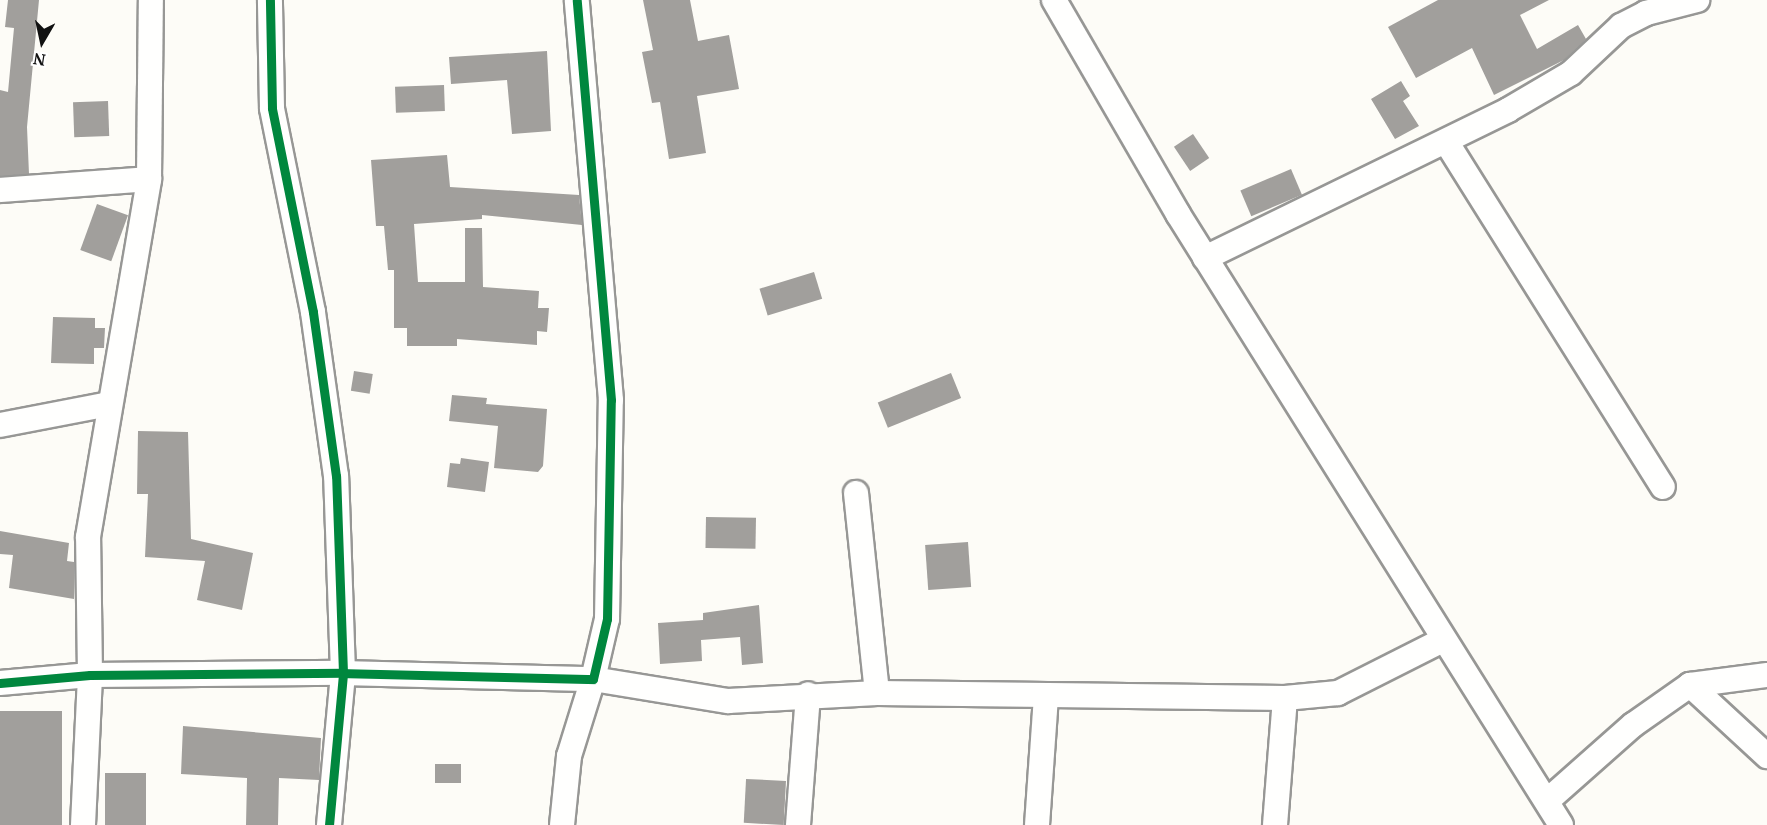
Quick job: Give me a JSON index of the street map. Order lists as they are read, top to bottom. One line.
{"north":"bottom"}
